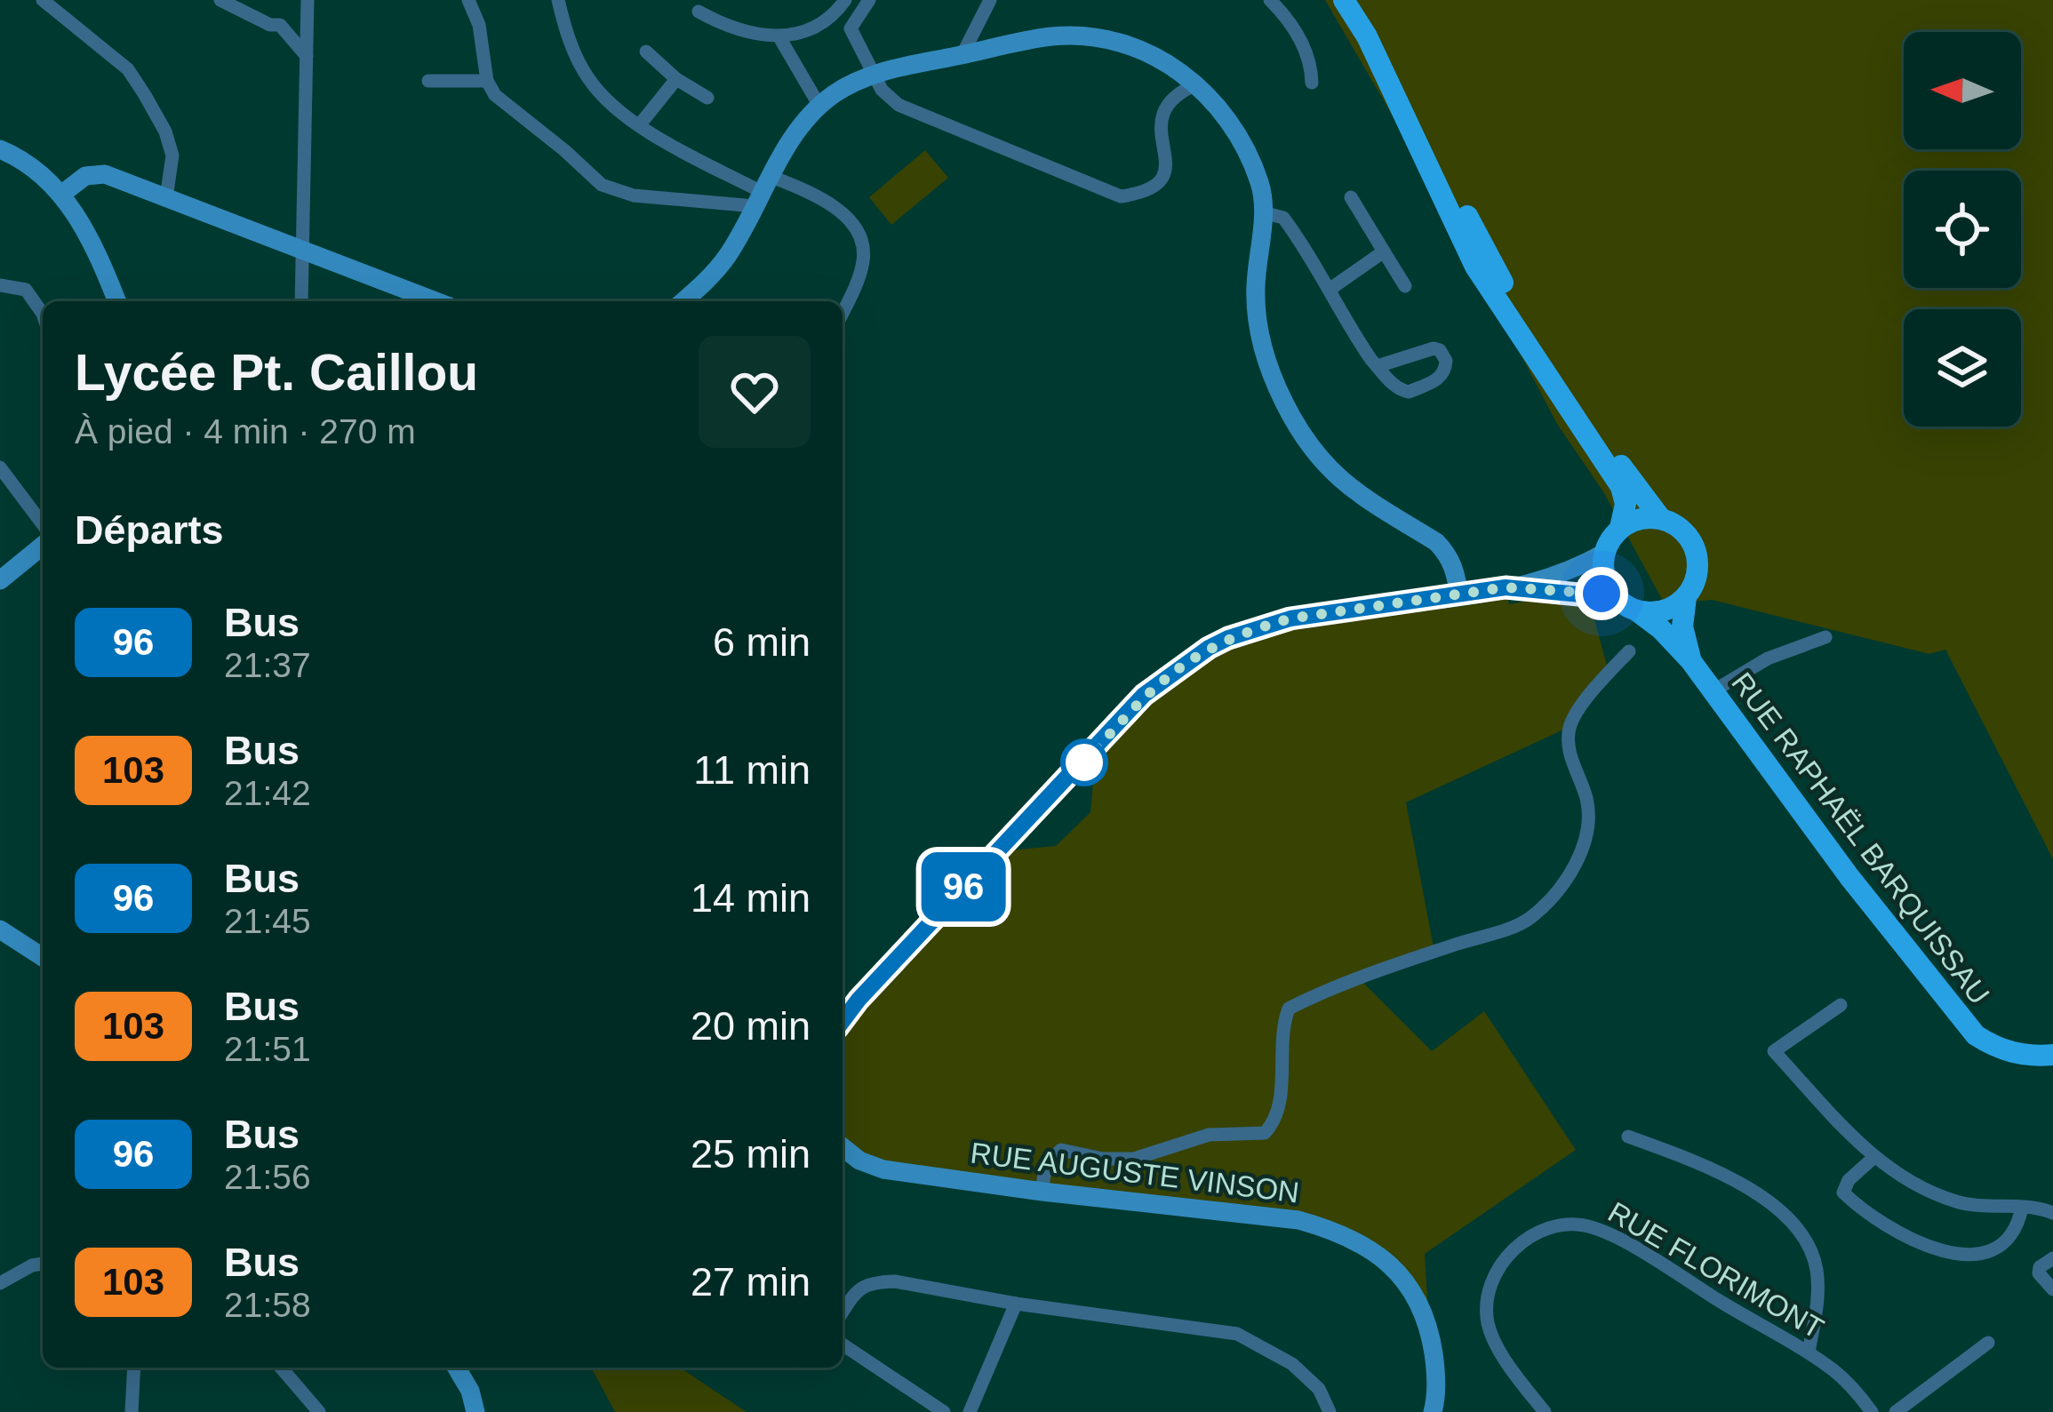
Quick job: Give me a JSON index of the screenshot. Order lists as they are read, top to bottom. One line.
{"streets":{"main road":["RUE RAPHAËL BARQUISSAU"],"street":["RUE AUGUSTE VINSON","RUE FLORIMONT"]},"lines":["bus line 96"],"north":"left","page":{"on_map":"96","heading":[["Lycée Pt. Caillou","À pied · 4 min · 270 m"],"Départs"],"list":[{"mark":"96","name":"Bus","note":"21:37","value":"6 min"},{"mark":"103","name":"Bus","note":"21:42","value":"11 min"},{"mark":"96","name":"Bus","note":"21:45","value":"14 min"},{"mark":"103","name":"Bus","note":"21:51","value":"20 min"},{"mark":"96","name":"Bus","note":"21:56","value":"25 min"},{"mark":"103","name":"Bus","note":"21:58","value":"27 min"}]}}
